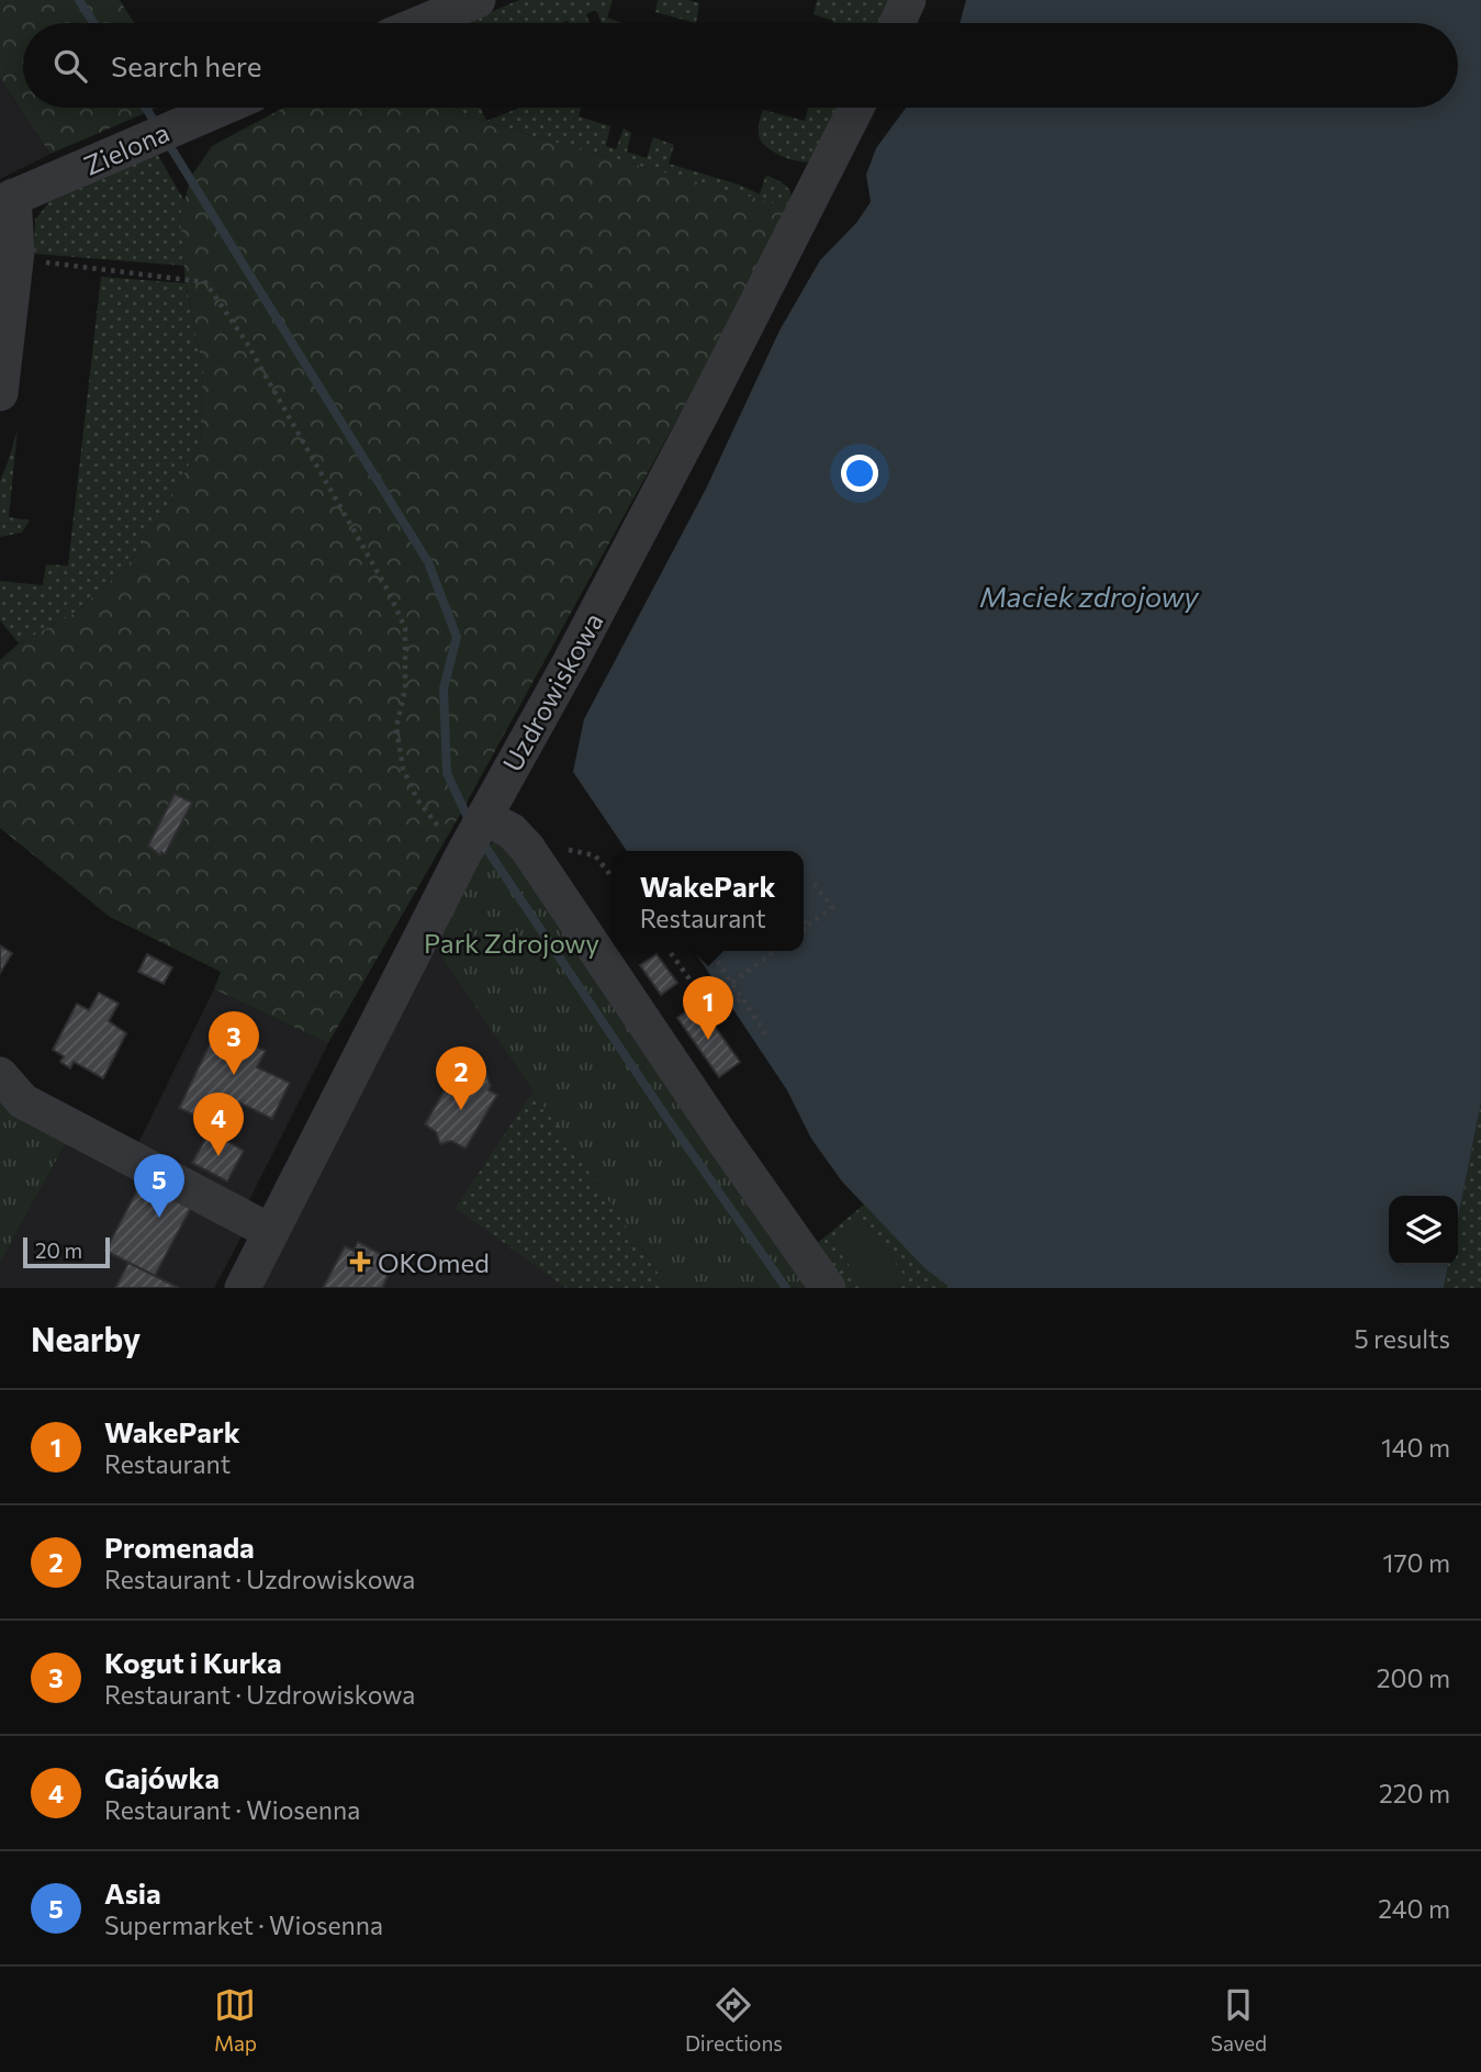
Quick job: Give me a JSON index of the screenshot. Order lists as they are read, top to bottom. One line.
{"streets":{"street":["Zielona","Uzdrowiskowa"]},"water":["Maciek zdrojowy"],"parks":["Park Zdrojowy"],"places":{"health":["OKOmed"]},"scale_bar":"20 m","page":{"search":"Search here","popup":["WakePark","Restaurant"],"pins":["1","3","2","4","5"],"scale":"20 m","heading":["Nearby","5 results"],"list":[{"mark":"1","name":"WakePark","note":"Restaurant","value":"140 m"},{"mark":"2","name":"Promenada","note":"Restaurant · Uzdrowiskowa","value":"170 m"},{"mark":"3","name":"Kogut i Kurka","note":"Restaurant · Uzdrowiskowa","value":"200 m"},{"mark":"4","name":"Gajówka","note":"Restaurant · Wiosenna","value":"220 m"},{"mark":"5","name":"Asia","note":"Supermarket · Wiosenna","value":"240 m"}],"nav":["Map","Directions","Saved"]}}
